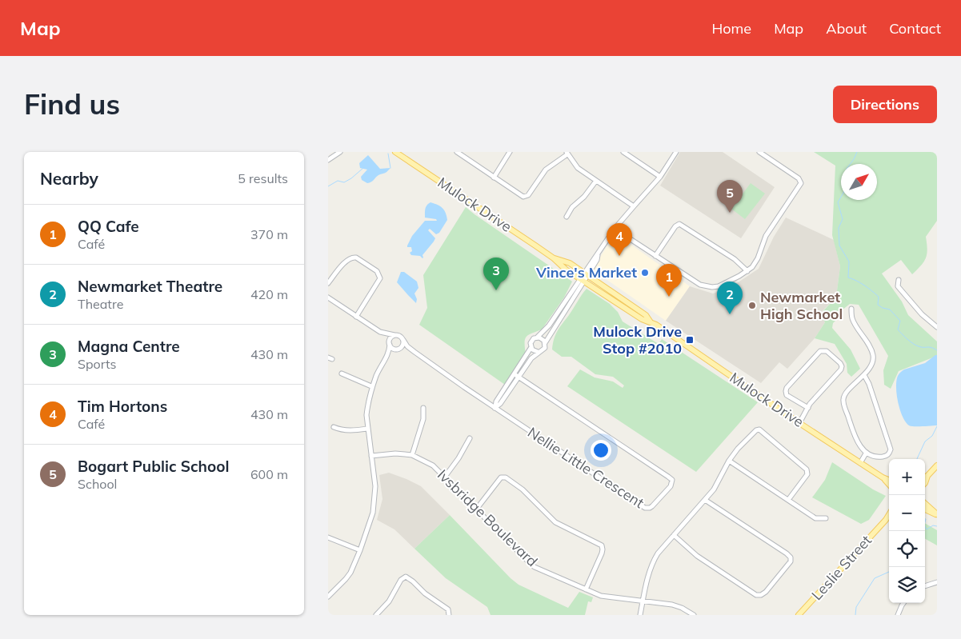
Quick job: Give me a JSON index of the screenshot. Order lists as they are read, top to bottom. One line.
{"streets":{"main road":["Mulock Drive","Leslie Street"],"street":["Nellie Little Crescent","Ivsbridge Boulevard"]},"places":{"other":["Vince's Market","Newmarket High School"],"transit":["Mulock Drive Stop #2010"]},"north":"top right","page":{"header":"Map","nav":["Home","Map","About","Contact"],"buttons":"Directions","title":"Find us","heading":["Nearby","5 results"],"pins":["5","4","3","1","2"],"list":[{"mark":"1","name":"QQ Cafe","note":"Café","value":"370 m"},{"mark":"2","name":"Newmarket Theatre","note":"Theatre","value":"420 m"},{"mark":"3","name":"Magna Centre","note":"Sports","value":"430 m"},{"mark":"4","name":"Tim Hortons","note":"Café","value":"430 m"},{"mark":"5","name":"Bogart Public School","note":"School","value":"600 m"}],"map_buttons":["+","−"]}}
